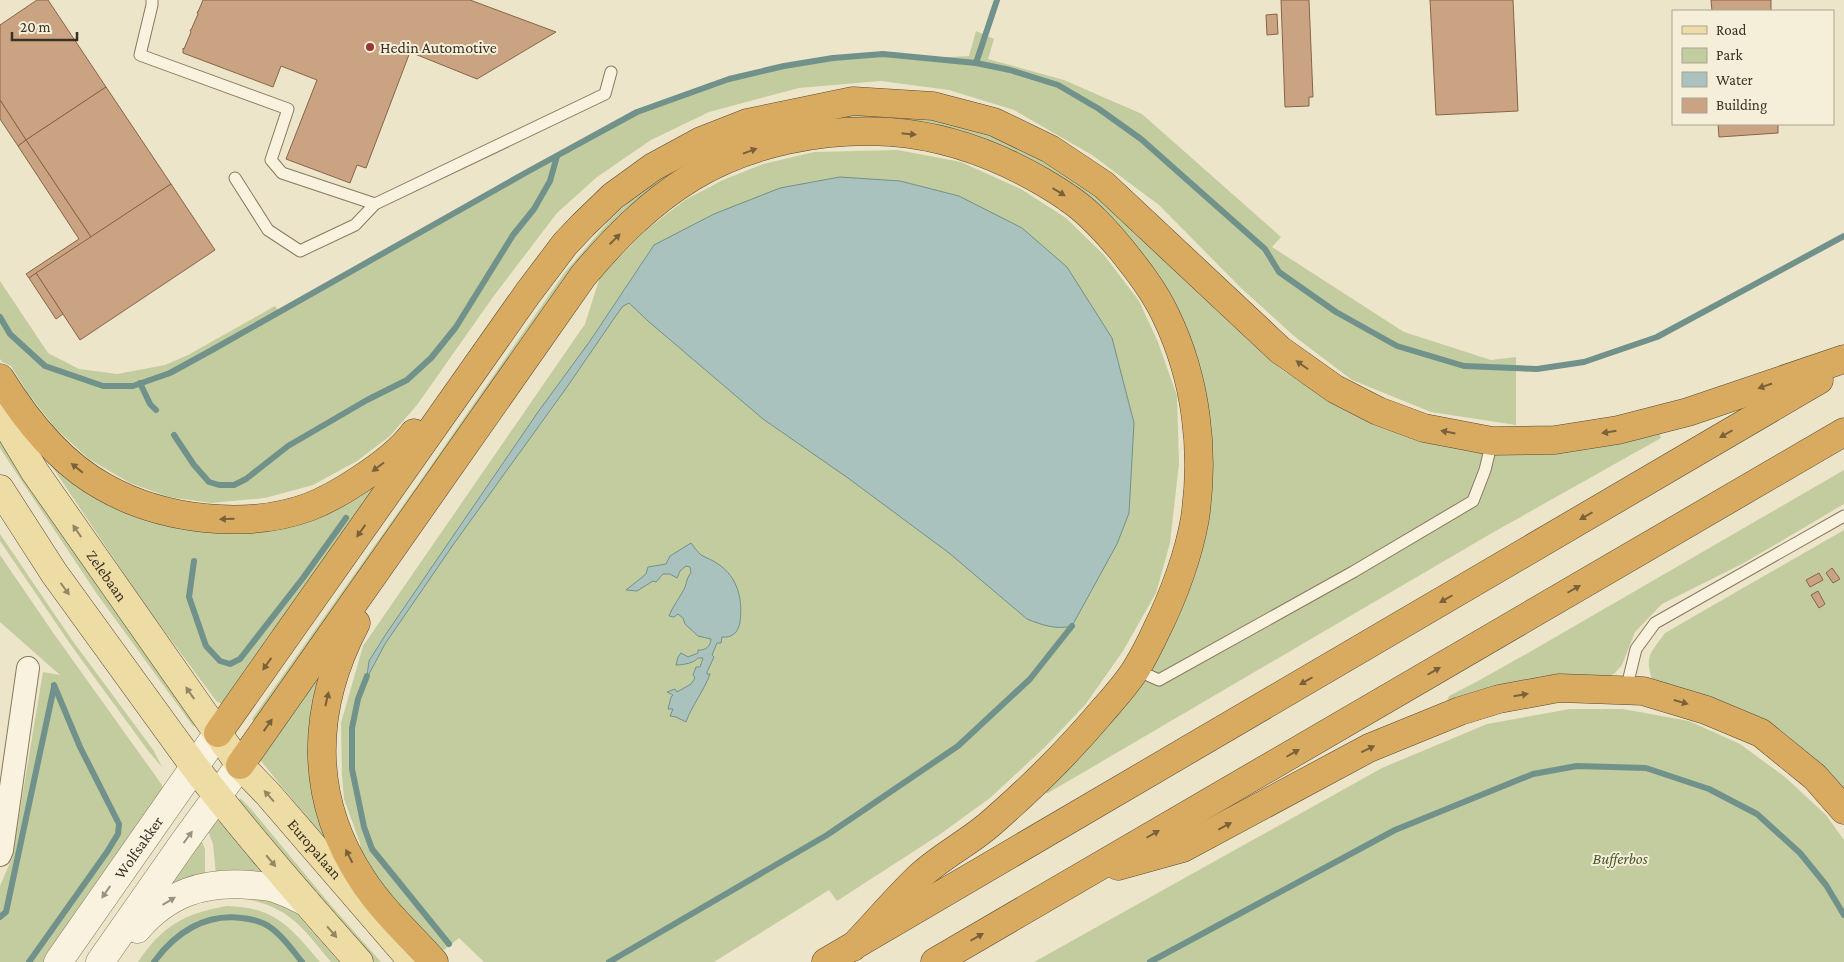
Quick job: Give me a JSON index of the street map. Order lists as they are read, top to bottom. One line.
{"streets":{"main road":["Zelebaan","Europalaan"],"street":["Wolfsakker"]},"crossings":[["Zelebaan","Wolfsakker"],["Zelebaan","Europalaan"],["Wolfsakker","Europalaan"]],"parks":["Bufferbos"],"places":["Hedin Automotive"],"legend":["Road","Park","Water","Building"],"scale_bar":"20 m"}
